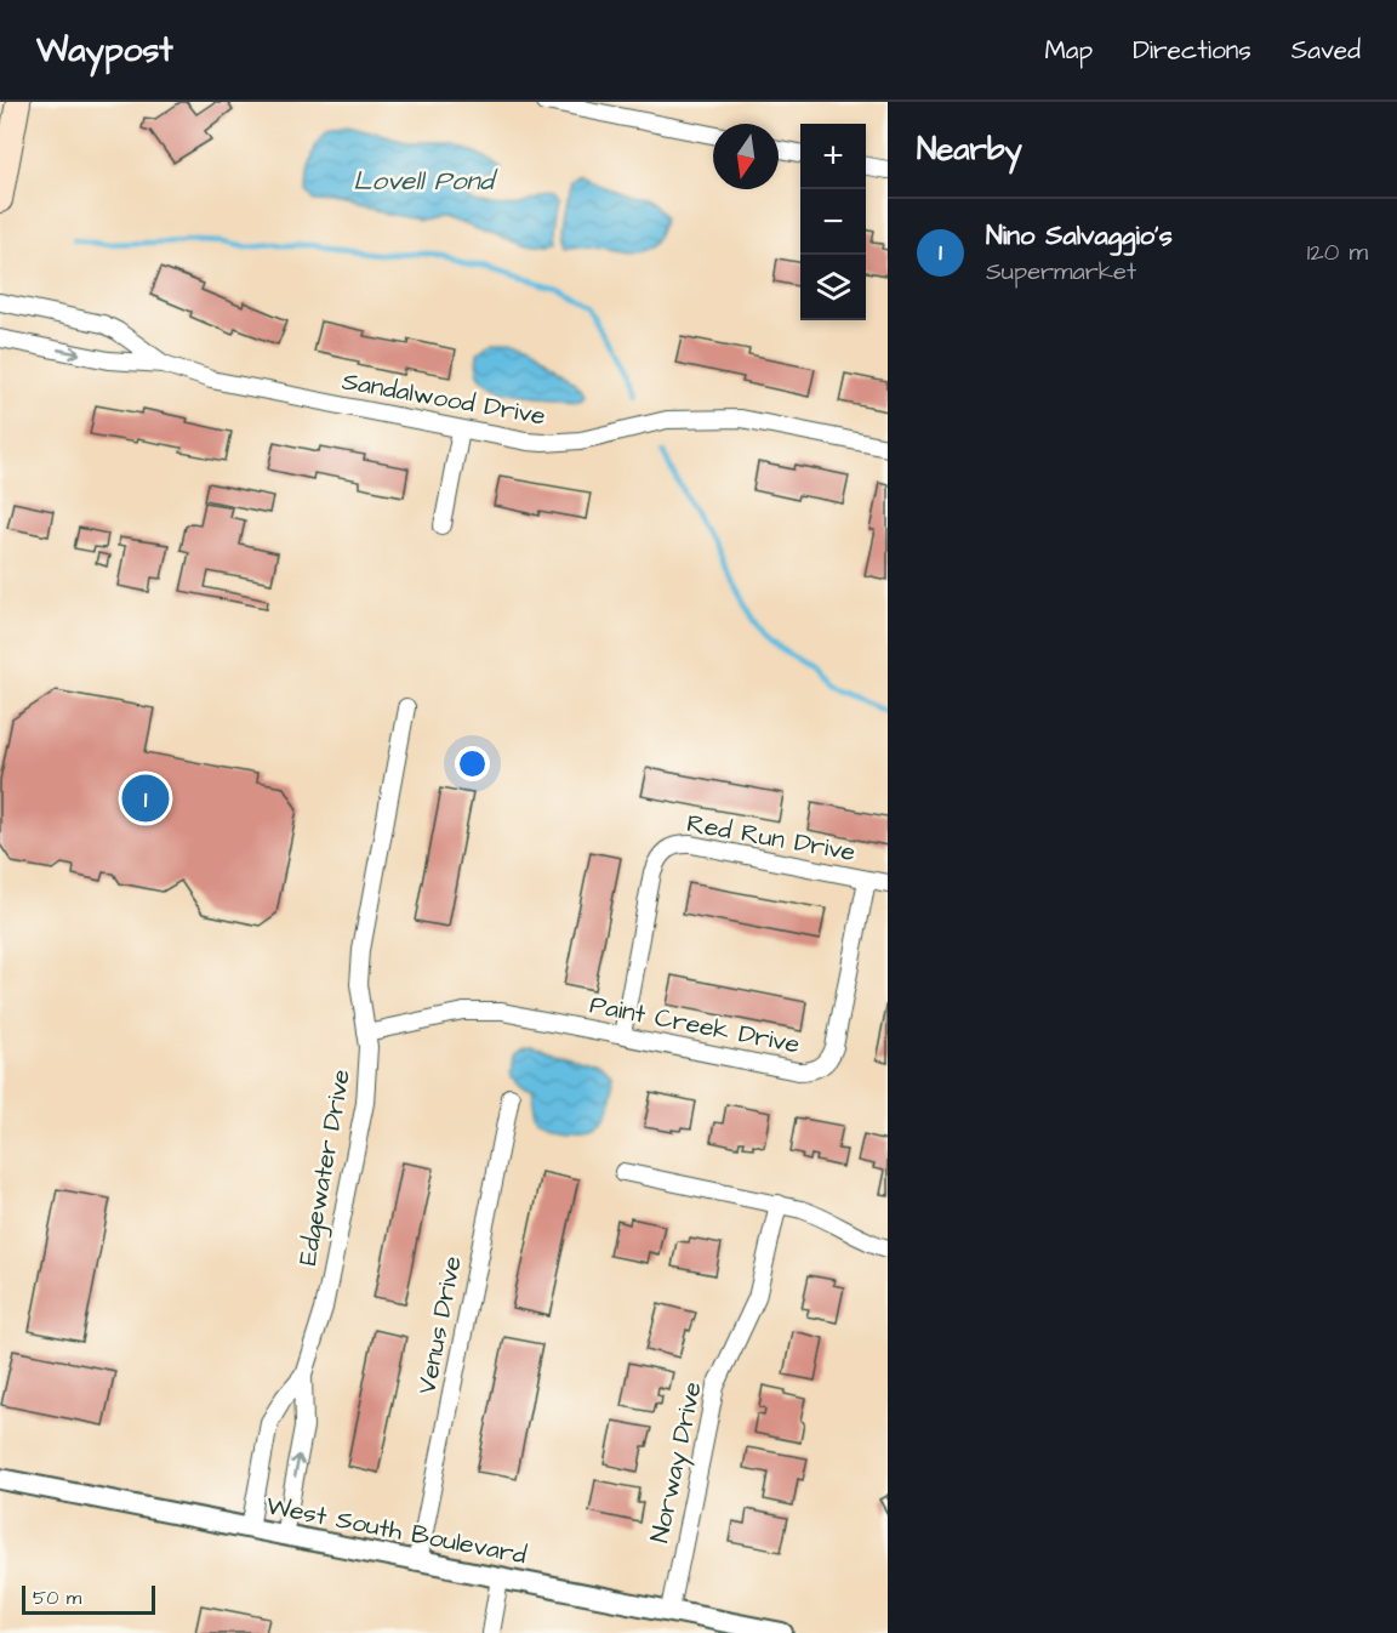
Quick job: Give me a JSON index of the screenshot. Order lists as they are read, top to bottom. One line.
{"streets":{"street":["Sandalwood Drive","Red Run Drive","Paint Creek Drive","Edgewater Drive","Venus Drive","Norway Drive","West South Boulevard"]},"crossings":[["Red Run Drive","Paint Creek Drive"],["Paint Creek Drive","Edgewater Drive"],["Edgewater Drive","West South Boulevard"],["Venus Drive","West South Boulevard"],["Norway Drive","West South Boulevard"]],"water":["Lovell Pond"],"scale_bar":"50 m","north":"bottom","page":{"header":"Waypost","nav":["Map","Directions","Saved"],"heading":"Nearby","map_buttons":["+","−"],"list":[{"mark":"1","name":"Nino Salvaggio's","note":"Supermarket","value":"120 m"}],"pins":"1","scale":"50 m"}}
